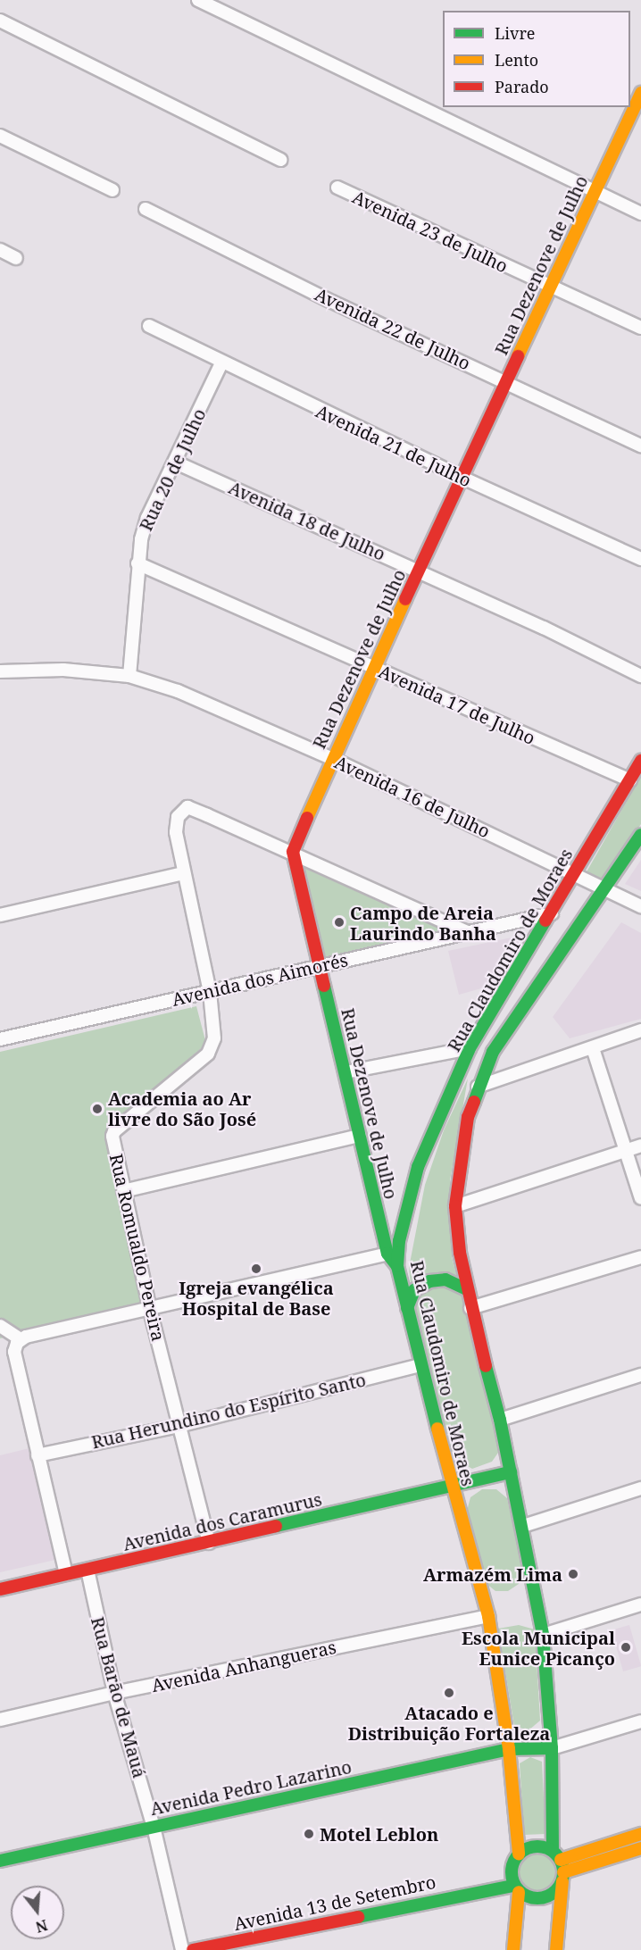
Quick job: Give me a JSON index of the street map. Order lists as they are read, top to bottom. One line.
{"streets":{"main road":["Rua Dezenove de Julho","Rua Claudomiro de Moraes","Avenida dos Caramurus","Avenida Pedro Lazarino","Avenida 13 de Setembro"],"street":["Avenida 23 de Julho","Avenida 22 de Julho","Avenida 21 de Julho","Rua 20 de Julho","Avenida 18 de Julho","Avenida 17 de Julho","Avenida 16 de Julho","Avenida dos Aimorés","Rua Romualdo Pereira","Rua Herundino do Espírito Santo","Avenida Anhangueras","Rua Barão de Mauá"]},"crossings":[["Avenida 23 de Julho","Rua Dezenove de Julho"],["Rua Dezenove de Julho","Avenida 22 de Julho"],["Rua Dezenove de Julho","Avenida 21 de Julho"],["Rua Dezenove de Julho","Avenida 18 de Julho"],["Rua Dezenove de Julho","Avenida 17 de Julho"],["Rua Dezenove de Julho","Avenida 16 de Julho"],["Rua Dezenove de Julho","Rua Claudomiro de Moraes"],["Rua Dezenove de Julho","Avenida dos Aimorés"],["Avenida 21 de Julho","Rua 20 de Julho"],["Rua 20 de Julho","Avenida 18 de Julho"],["Rua 20 de Julho","Avenida 17 de Julho"],["Rua 20 de Julho","Avenida 16 de Julho"],["Avenida 17 de Julho","Rua Claudomiro de Moraes"],["Avenida 16 de Julho","Rua Claudomiro de Moraes"],["Rua Claudomiro de Moraes","Avenida dos Aimorés"],["Rua Claudomiro de Moraes","Rua Herundino do Espírito Santo"],["Rua Claudomiro de Moraes","Avenida dos Caramurus"],["Rua Claudomiro de Moraes","Avenida Anhangueras"],["Rua Claudomiro de Moraes","Avenida Pedro Lazarino"],["Rua Claudomiro de Moraes","Avenida 13 de Setembro"],["Avenida dos Aimorés","Rua Romualdo Pereira"],["Rua Romualdo Pereira","Rua Herundino do Espírito Santo"],["Rua Romualdo Pereira","Avenida dos Caramurus"],["Avenida dos Caramurus","Rua Barão de Mauá"],["Avenida Anhangueras","Rua Barão de Mauá"],["Rua Barão de Mauá","Avenida Pedro Lazarino"]],"places":["Campo de Areia Laurindo Banha","Academia ao Ar livre do São José","Igreja evangélica Hospital de Base","Armazém Lima","Escola Municipal Eunice Picanço","Atacado e Distribuição Fortaleza","Motel Leblon"],"legend":["Livre","Lento","Parado"],"north":"bottom"}
